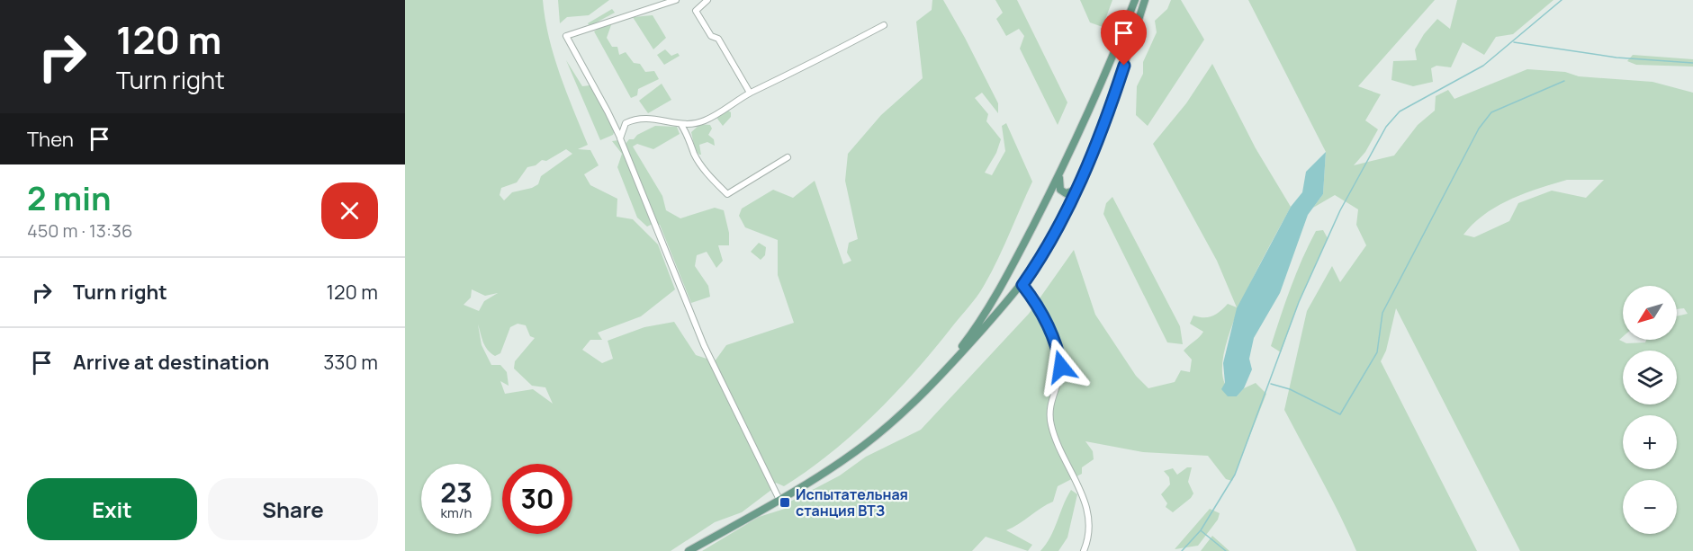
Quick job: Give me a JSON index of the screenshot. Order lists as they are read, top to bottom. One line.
{"places":{"transit":["Испытательная станция ВТЗ"]},"north":"bottom left","page":{"turn":["120 m","Turn right"],"then":"Then","heading":["2 min","450 m · 13:36"],"list":[{"name":"Turn right","value":"120 m"},{"name":"Arrive at destination","value":"330 m"}],"map_buttons":["+","−"],"speed":"23 km/h","limit":"30","buttons":["Exit","Share"]}}
